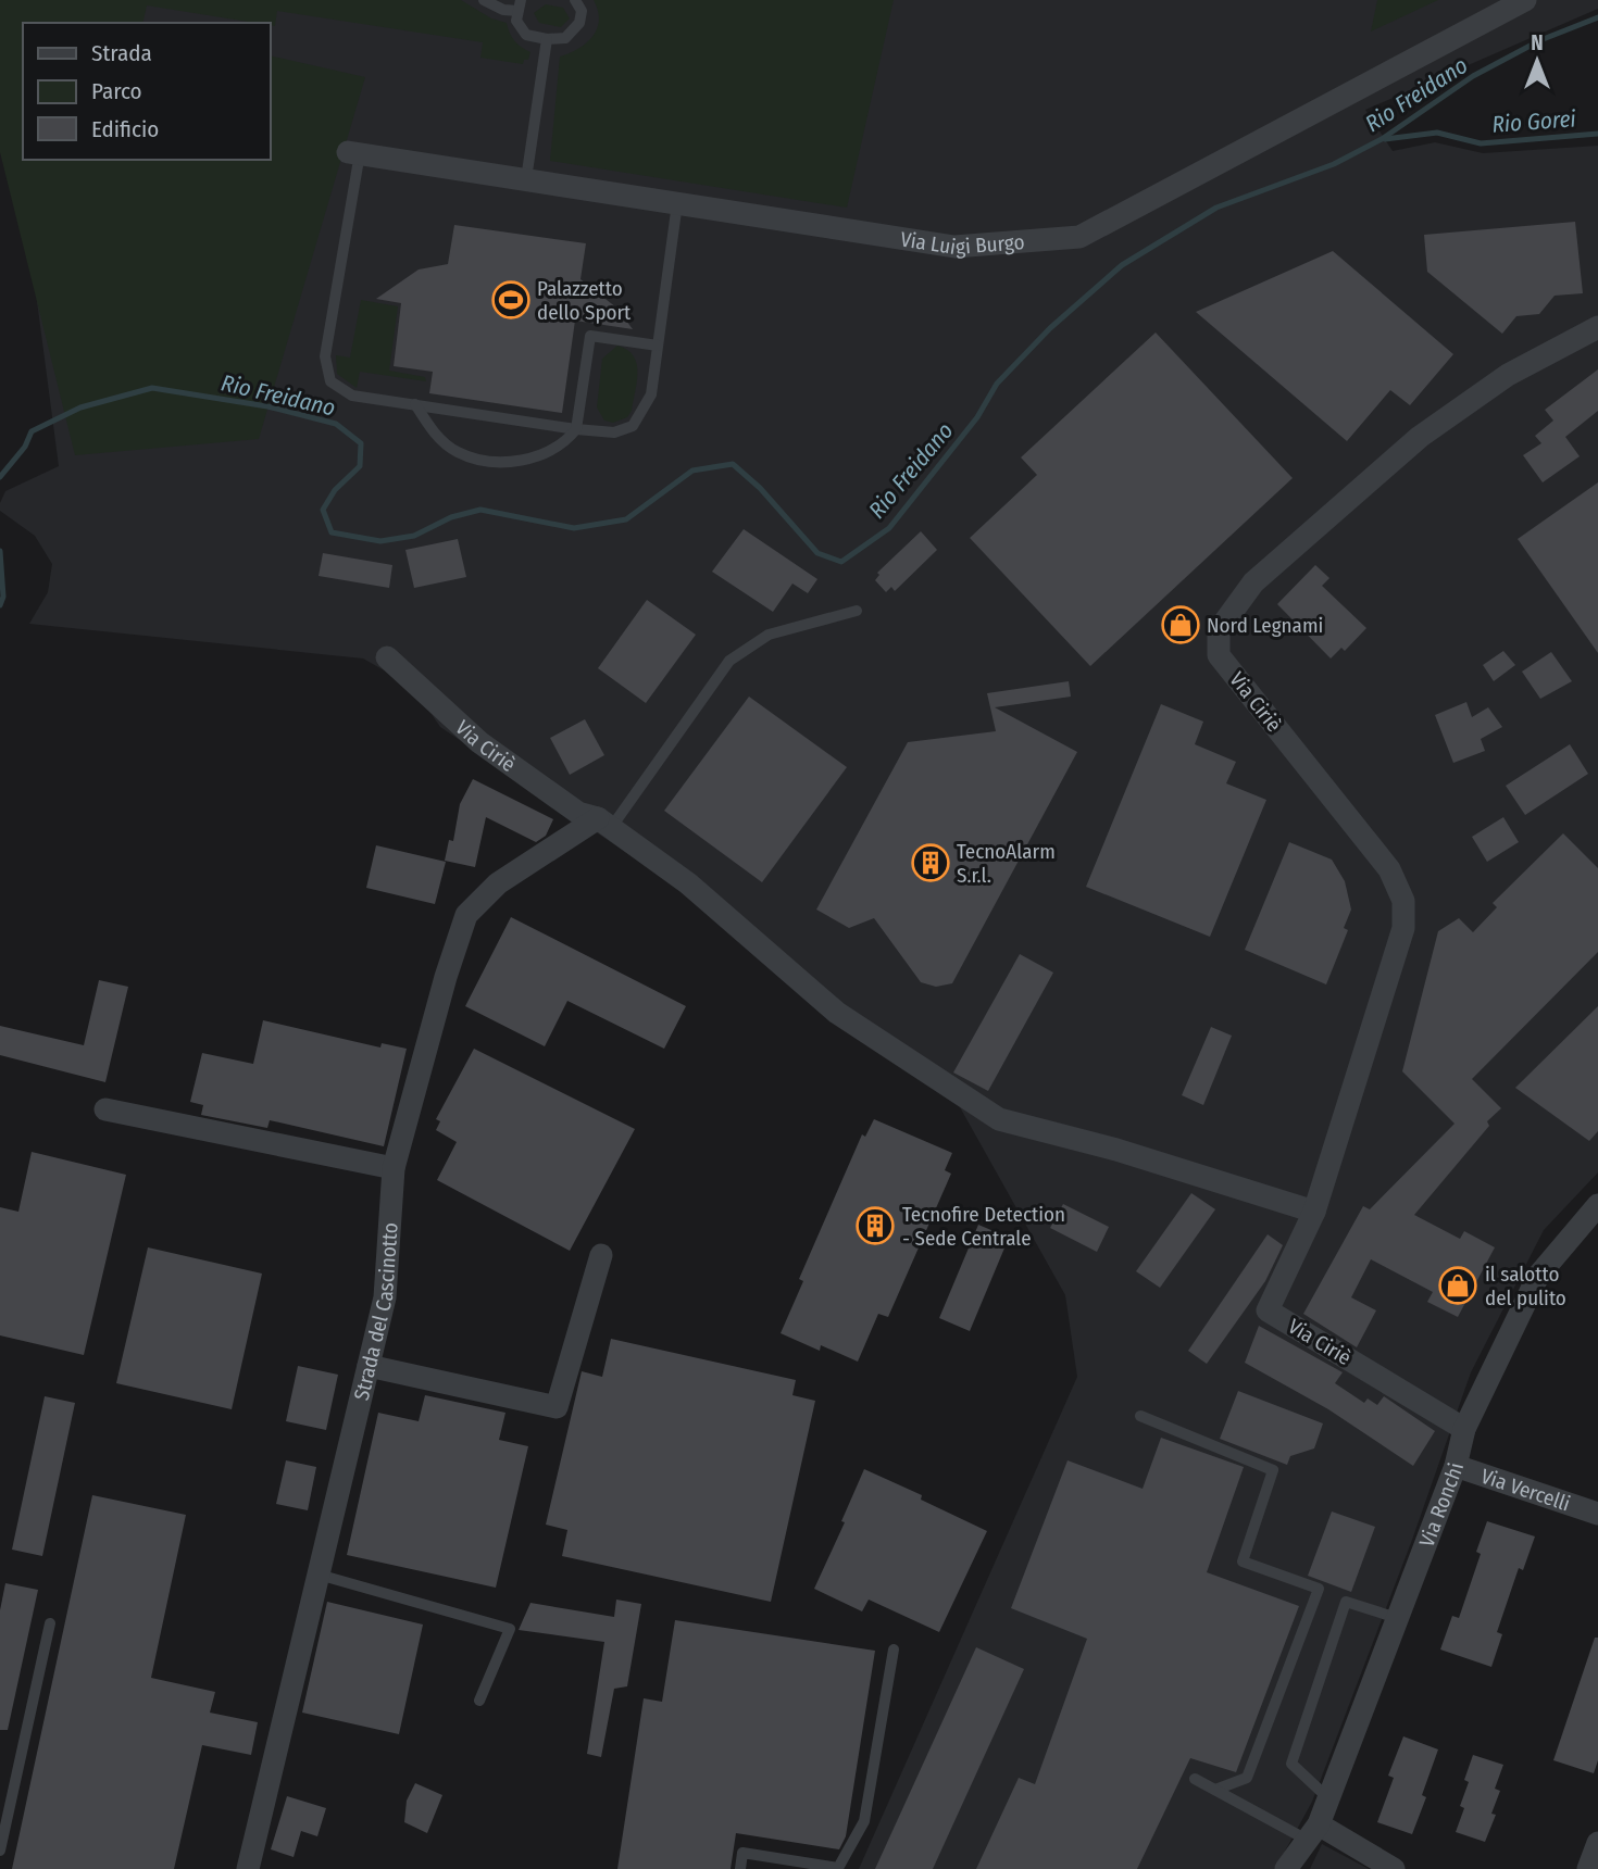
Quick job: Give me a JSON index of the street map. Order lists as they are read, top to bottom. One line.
{"streets":{"street":["Via Luigi Burgo","Via Ciriè","Strada del Cascinotto","Via Vercelli","Via Ronchi"]},"crossings":[["Via Ciriè","Strada del Cascinotto"],["Via Ciriè","Via Ronchi"],["Via Vercelli","Via Ronchi"]],"water":["Rio Freidano","Rio Gorei"],"places":{"sports":["Palazzetto dello Sport"],"shop":["Nord Legnami","il salotto del pulito"],"building":["TecnoAlarm S.r.l.","Tecnofire Detection - Sede Centrale"]},"legend":["Strada","Parco","Edificio"],"north":"top"}
